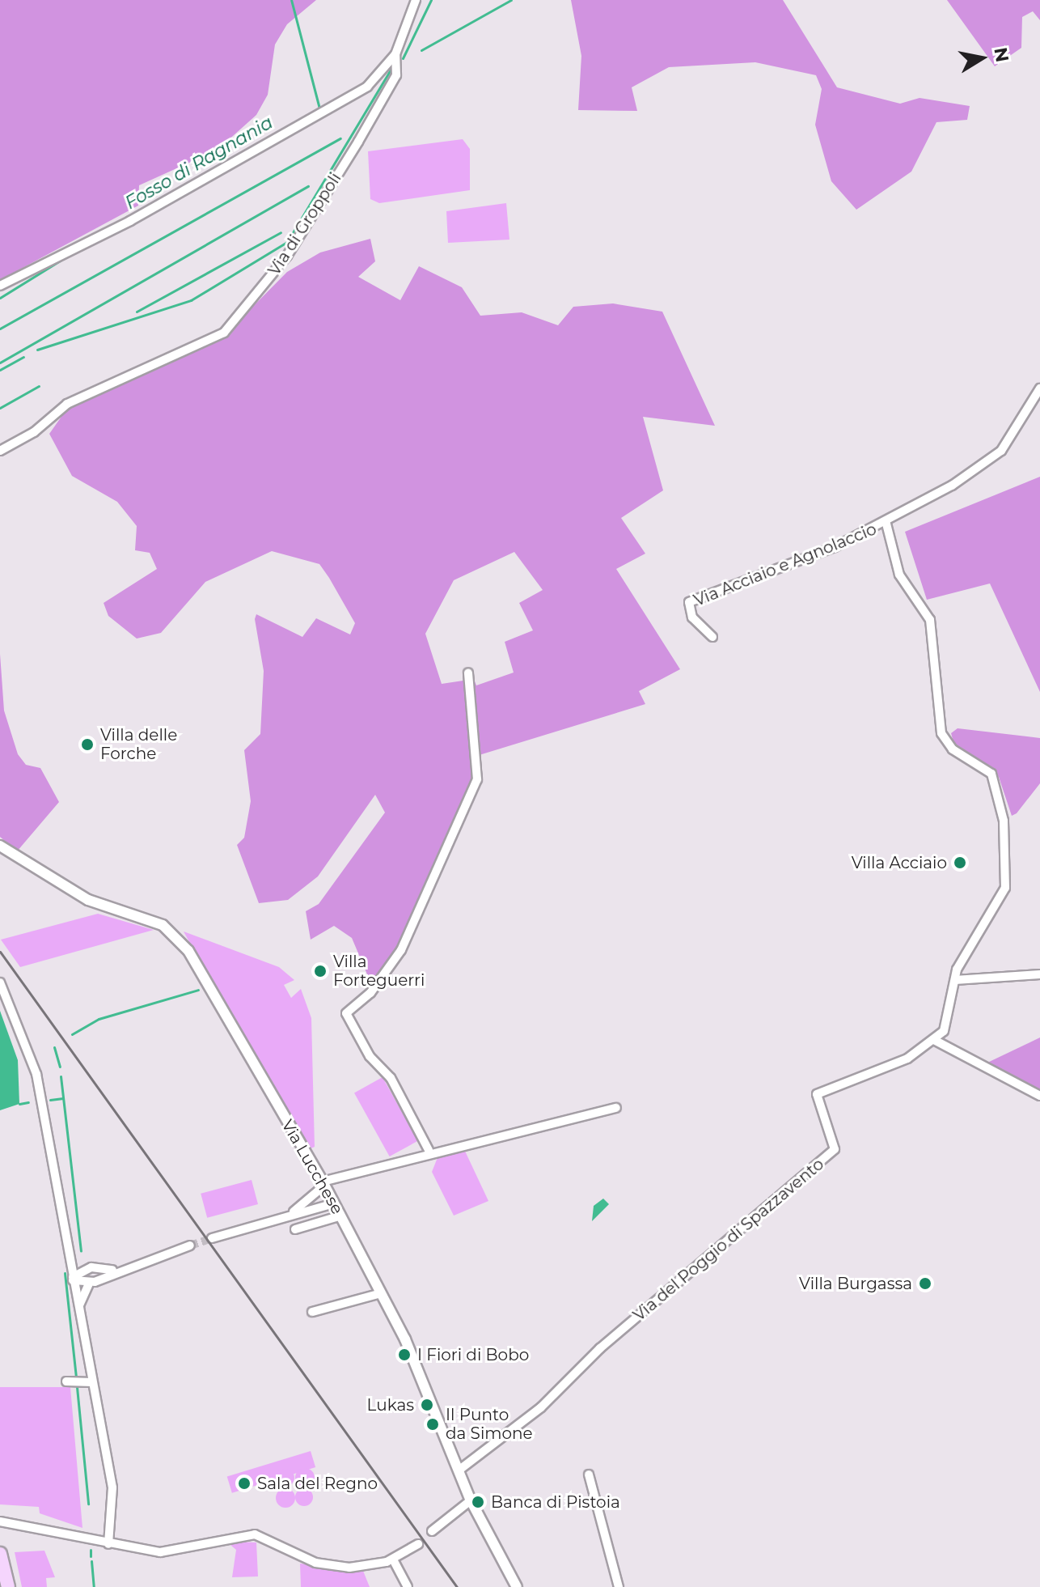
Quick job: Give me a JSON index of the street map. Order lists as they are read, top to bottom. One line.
{"streets":{"street":["Via di Groppoli","Via Acciaio e Agnolaccio","Via Lucchese","Via del Poggio di Spazzavento"]},"crossings":[["Via Acciaio e Agnolaccio","Via del Poggio di Spazzavento"],["Via Lucchese","Via del Poggio di Spazzavento"]],"water":["Fosso di Ragnania"],"places":["Villa delle Forche","Villa Acciaio","Villa Forteguerri","Villa Burgassa","I Fiori di Bobo","Lukas","Il Punto da Simone","Sala del Regno","Banca di Pistoia"],"north":"right"}
